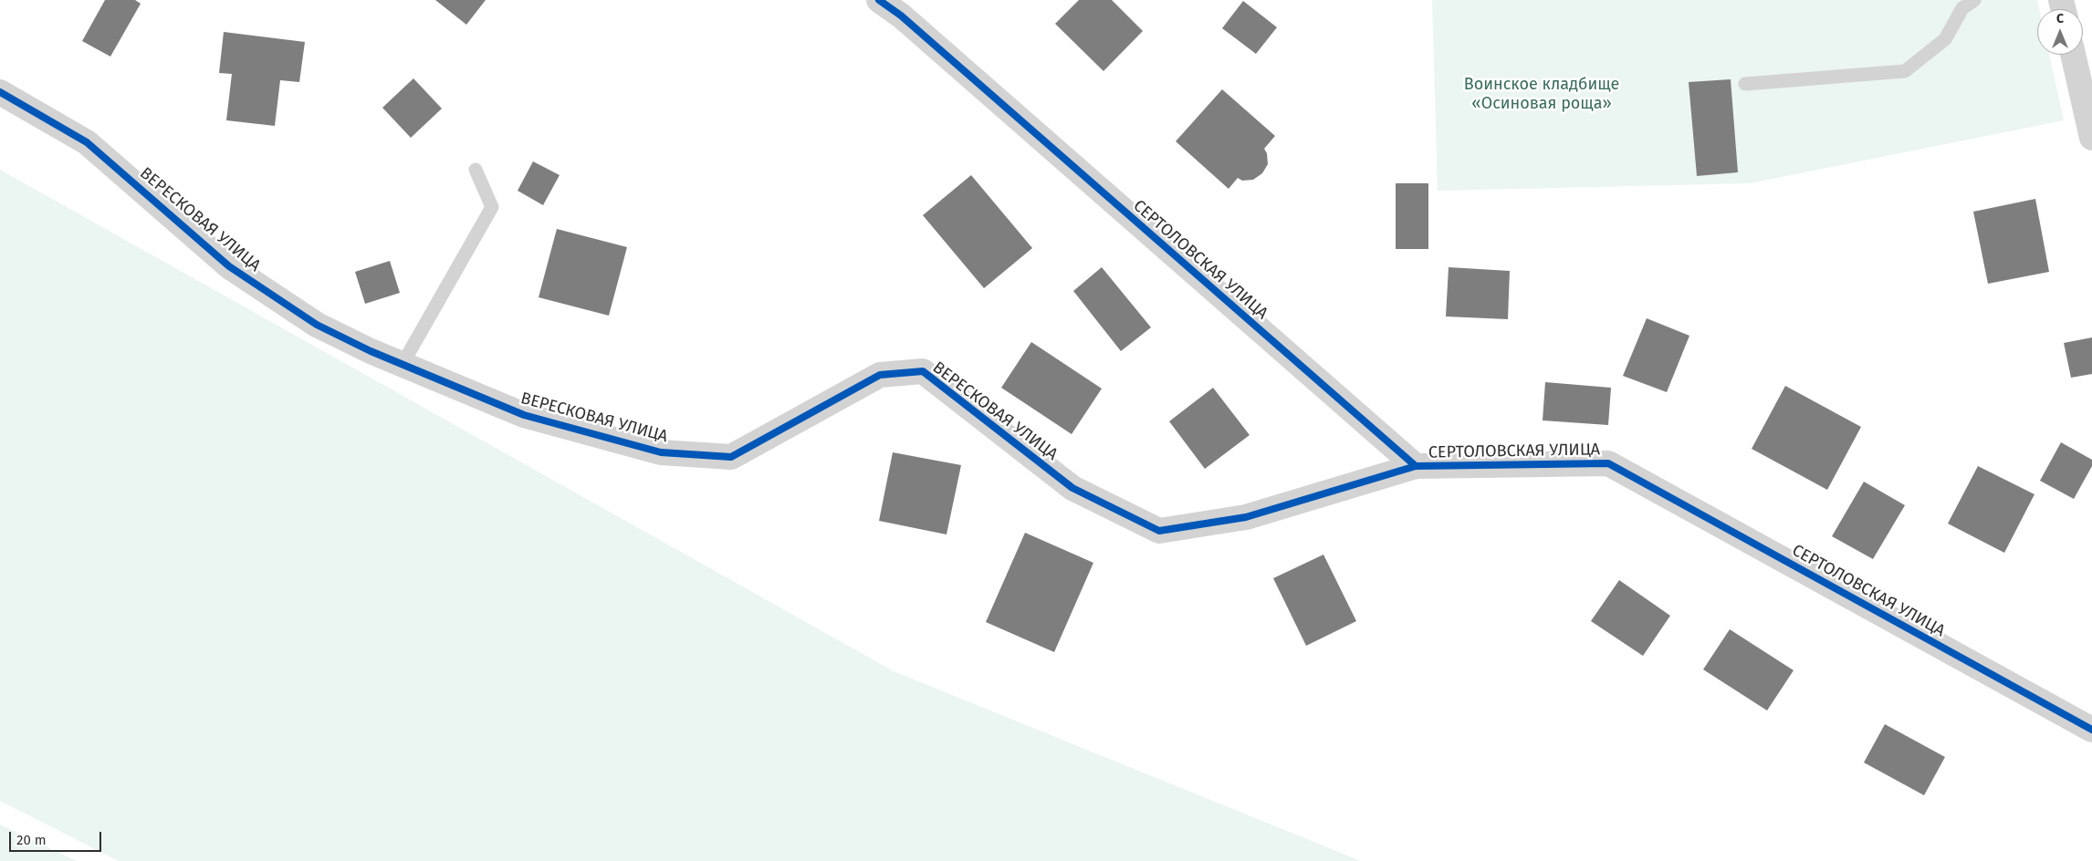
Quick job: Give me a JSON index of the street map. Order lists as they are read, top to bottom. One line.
{"streets":{"street":["ВЕРЕСКОВАЯ УЛИЦА","СЕРТОЛОВСКАЯ УЛИЦА"]},"crossings":[["ВЕРЕСКОВАЯ УЛИЦА","СЕРТОЛОВСКАЯ УЛИЦА"]],"parks":["Воинское кладбище «Осиновая роща»"],"scale_bar":"20 m","north":"top"}
